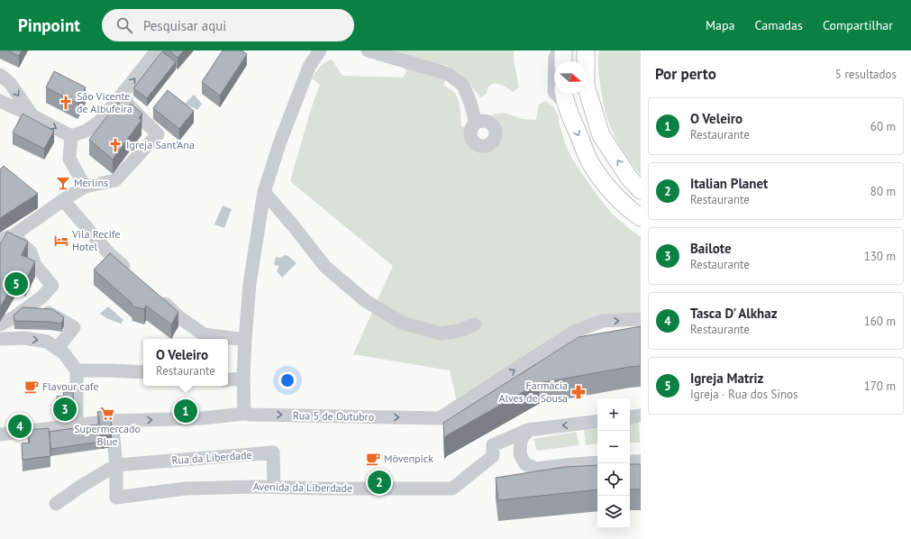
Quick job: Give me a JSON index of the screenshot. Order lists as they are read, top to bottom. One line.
{"streets":{"street":["Rua 5 de Outubro","Rua da Liberdade","Avenida da Liberdade"]},"crossings":[["Rua da Liberdade","Avenida da Liberdade"]],"one_way":["Rua 5 de Outubro"],"places":{"church":["São Vicente de Albufeira","Igreja Sant’Ana"],"bar":["Merlins"],"hotel":["Vila Recife Hotel"],"cafe":["Flavour cafe","Mövenpick"],"pharmacy":["Farmácia Alves de Sousa"],"supermarket":["Supermercado Blue"]},"north":"right","page":{"header":"Pinpoint","search":"Pesquisar aqui","nav":["Mapa","Camadas","Compartilhar"],"heading":["Por perto","5 resultados"],"list":[{"mark":"1","name":"O Veleiro","note":"Restaurante","value":"60 m"},{"mark":"2","name":"Italian Planet","note":"Restaurante","value":"80 m"},{"mark":"3","name":"Bailote","note":"Restaurante","value":"130 m"},{"mark":"4","name":"Tasca D' Alkhaz","note":"Restaurante","value":"160 m"},{"mark":"5","name":"Igreja Matriz","note":"Igreja · Rua dos Sinos","value":"170 m"}],"pins":["5","3","1","4","2"],"popup":["O Veleiro","Restaurante"],"map_buttons":["+","−"]}}
